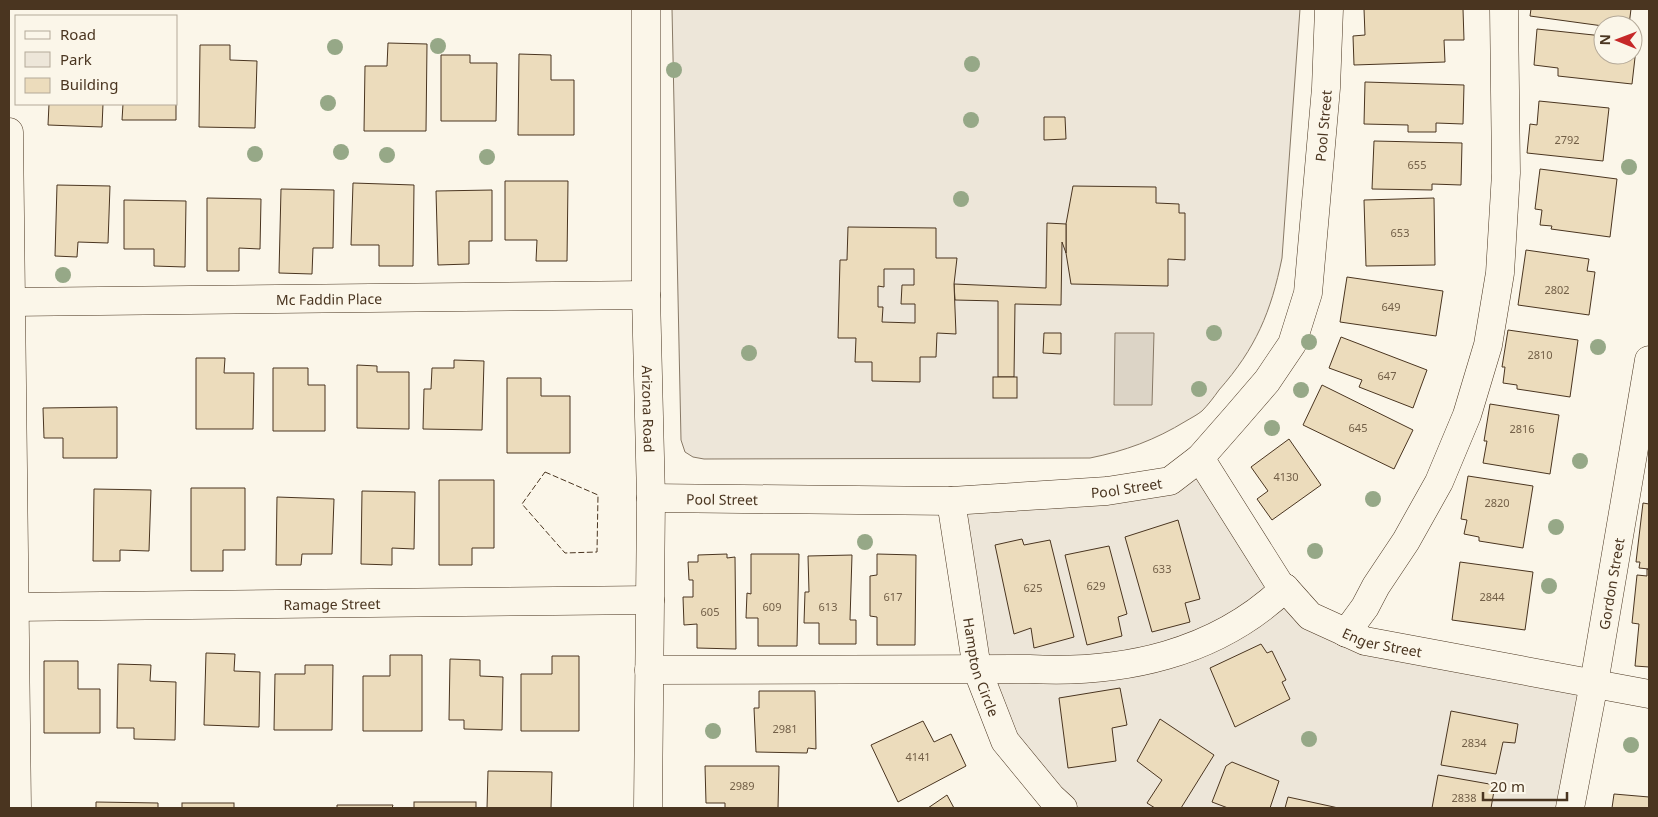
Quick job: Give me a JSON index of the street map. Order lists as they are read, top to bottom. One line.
{"streets":{"street":["Pool Street","Mc Faddin Place","Arizona Road","Gordon Street","Ramage Street","Enger Street","Hampton Circle"]},"crossings":[["Pool Street","Arizona Road"],["Pool Street","Enger Street"],["Pool Street","Hampton Circle"],["Mc Faddin Place","Arizona Road"],["Arizona Road","Ramage Street"],["Gordon Street","Enger Street"]],"house_numbers":["2792","655","653","2802","649","2810","647","645","2816","4130","2820","633","629","625","617","2844","609","613","605","2981","2834","4141","2989","2838"],"legend":["Road","Park","Building"],"scale_bar":"20 m","north":"left"}
